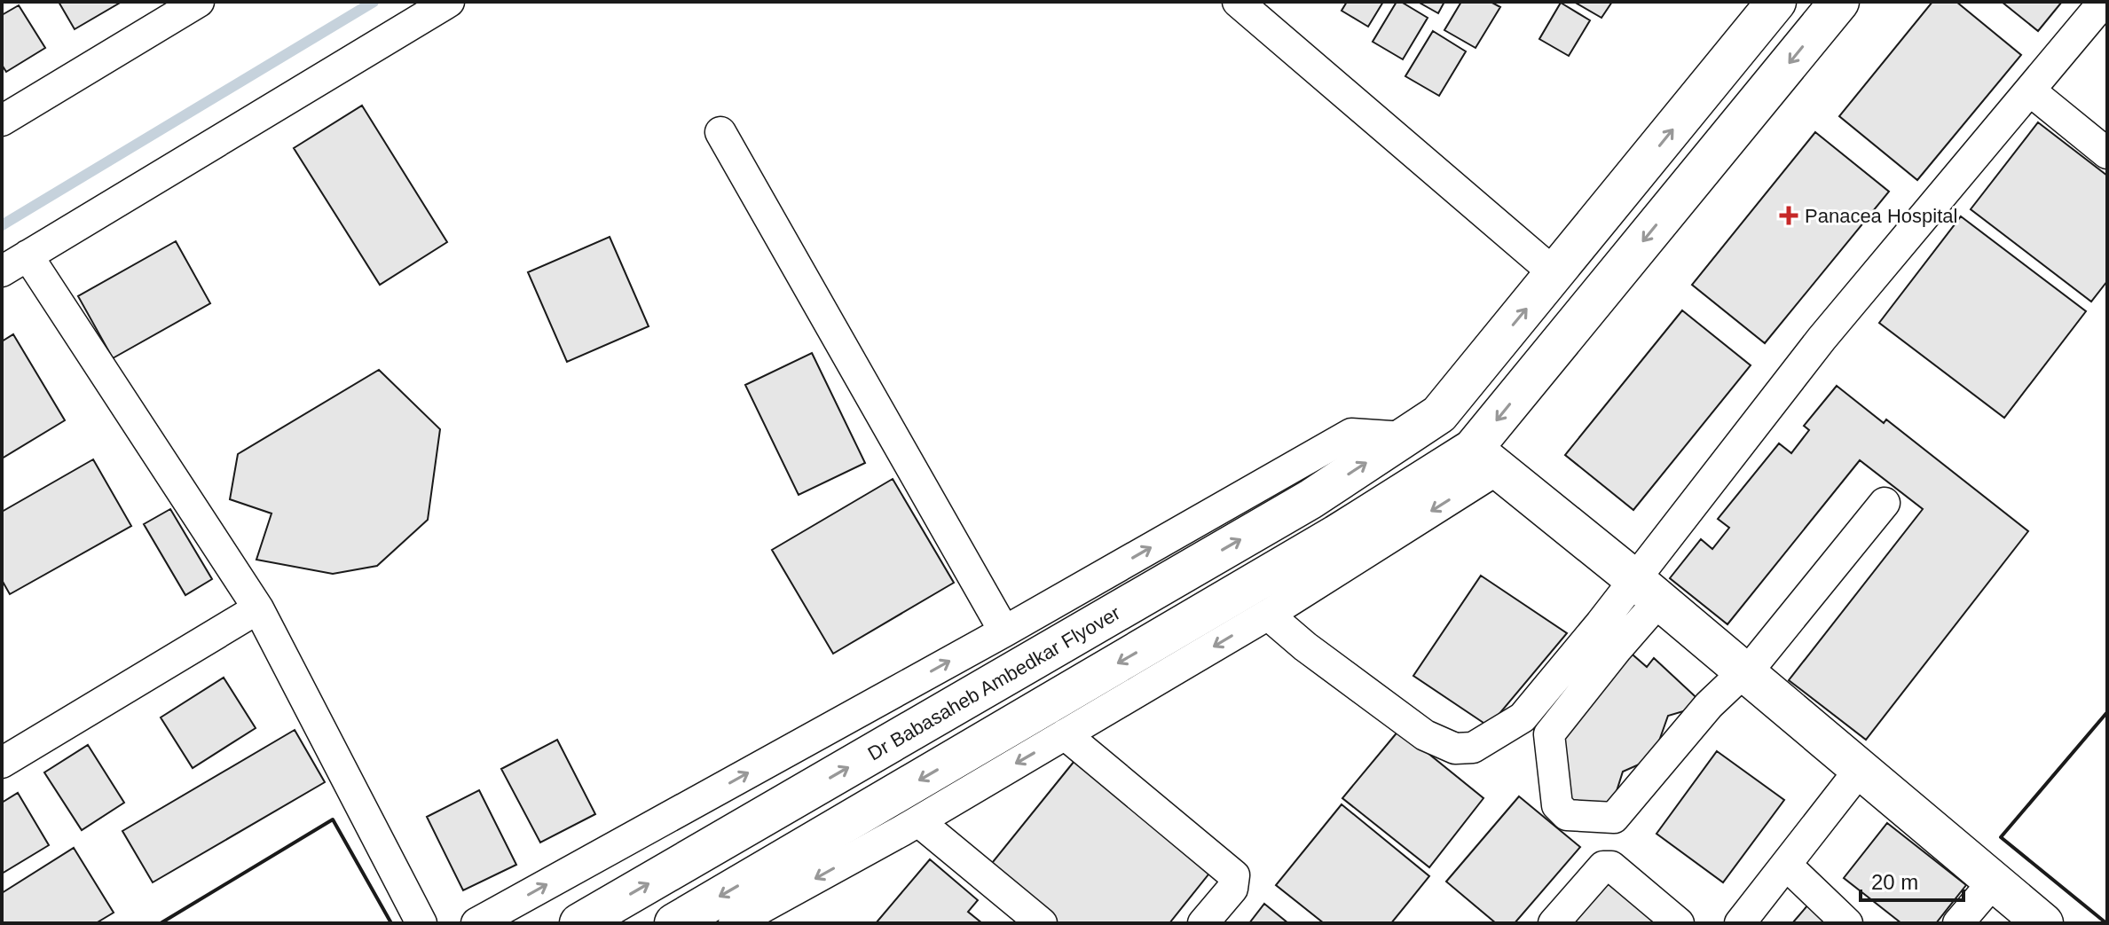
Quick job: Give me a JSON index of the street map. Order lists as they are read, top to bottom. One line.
{"streets":{"main road":["Dr Babasaheb Ambedkar Flyover"]},"places":{"health":["Panacea Hospital"]},"scale_bar":"20 m"}
